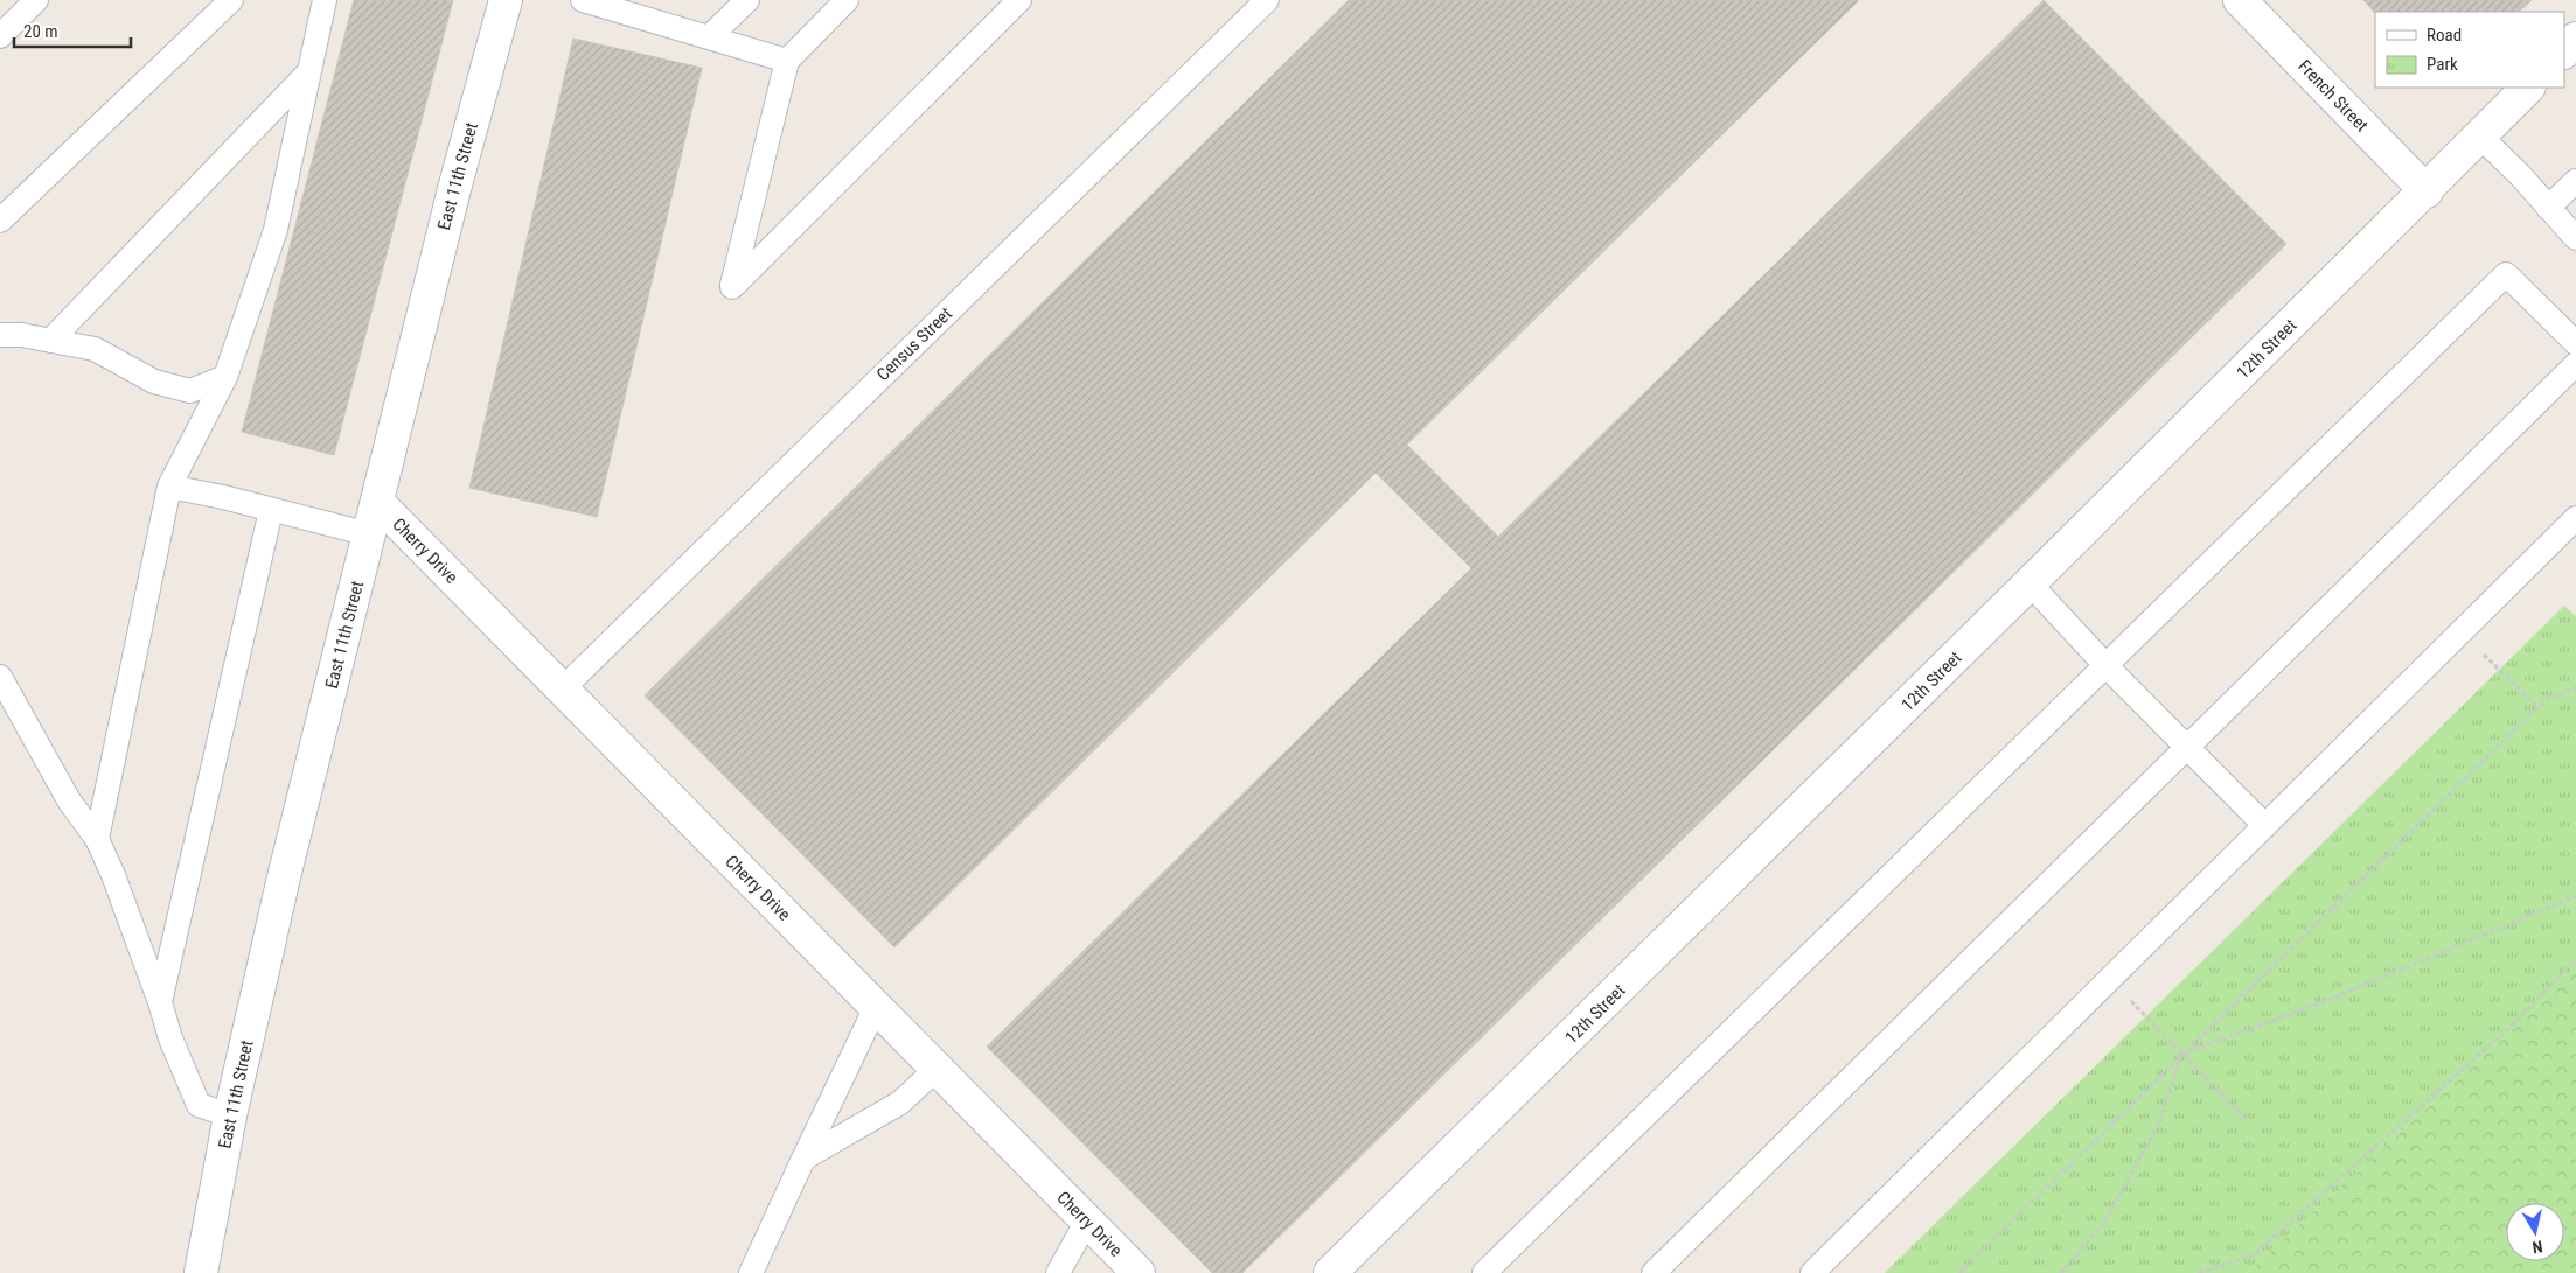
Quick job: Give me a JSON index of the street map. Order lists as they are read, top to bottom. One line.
{"streets":{"street":["French Street","East 11th Street","12th Street","Cherry Drive"],"lane":["Census Street"]},"crossings":[["French Street","12th Street"],["East 11th Street","Cherry Drive"],["Census Street","Cherry Drive"]],"legend":["Road","Park"],"scale_bar":"20 m","north":"bottom"}
